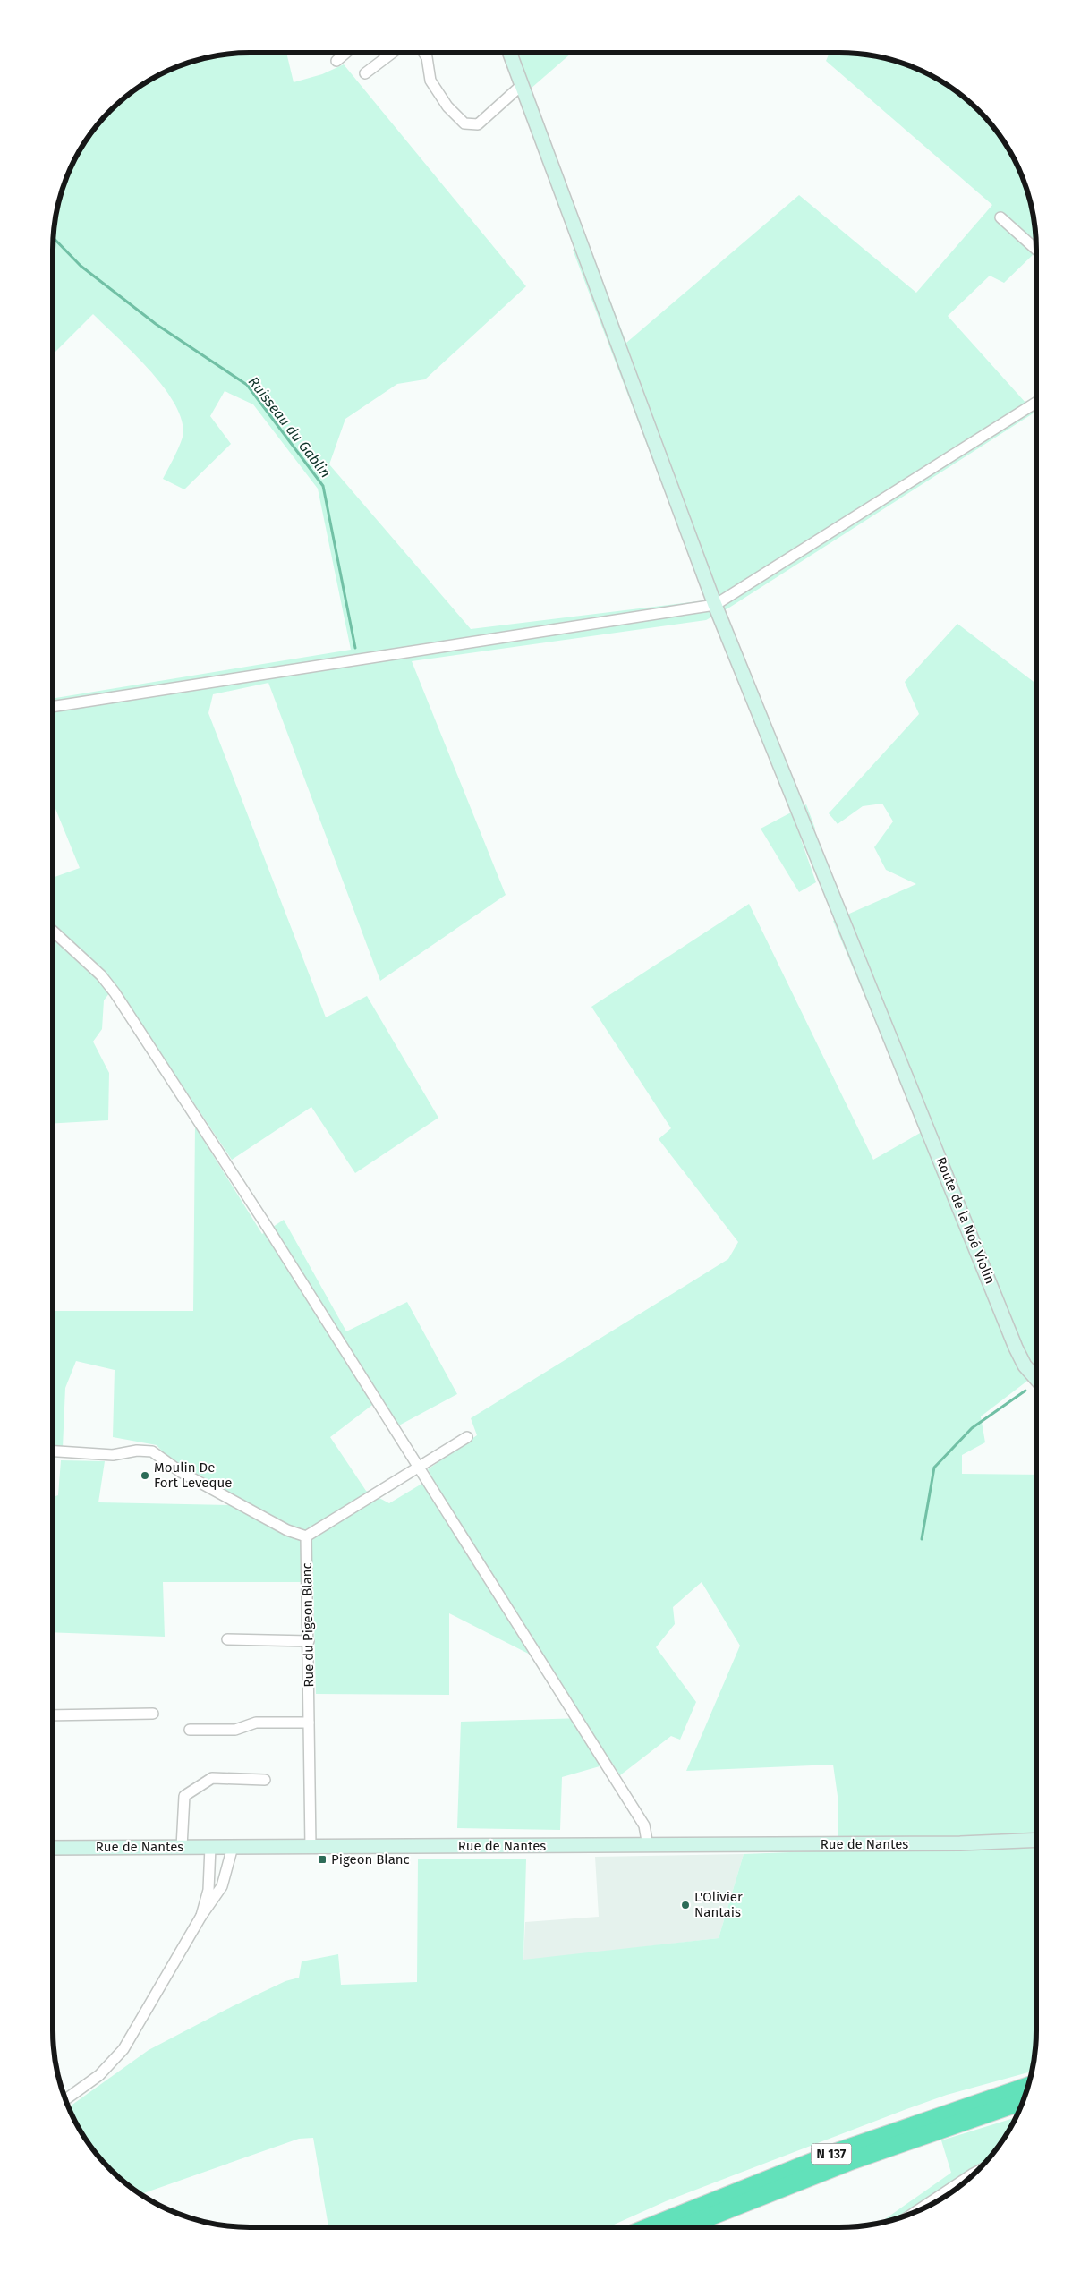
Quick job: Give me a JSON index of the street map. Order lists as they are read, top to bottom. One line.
{"streets":{"highway":["N 137"],"street":["Route de la Noé Violin","Rue du Pigeon Blanc","Rue de Nantes"]},"crossings":[["Rue du Pigeon Blanc","Rue de Nantes"]],"water":["Ruisseau du Gablin"],"places":{"other":["Moulin De Fort Leveque","L'Olivier Nantais"],"transit":["Pigeon Blanc"]}}
